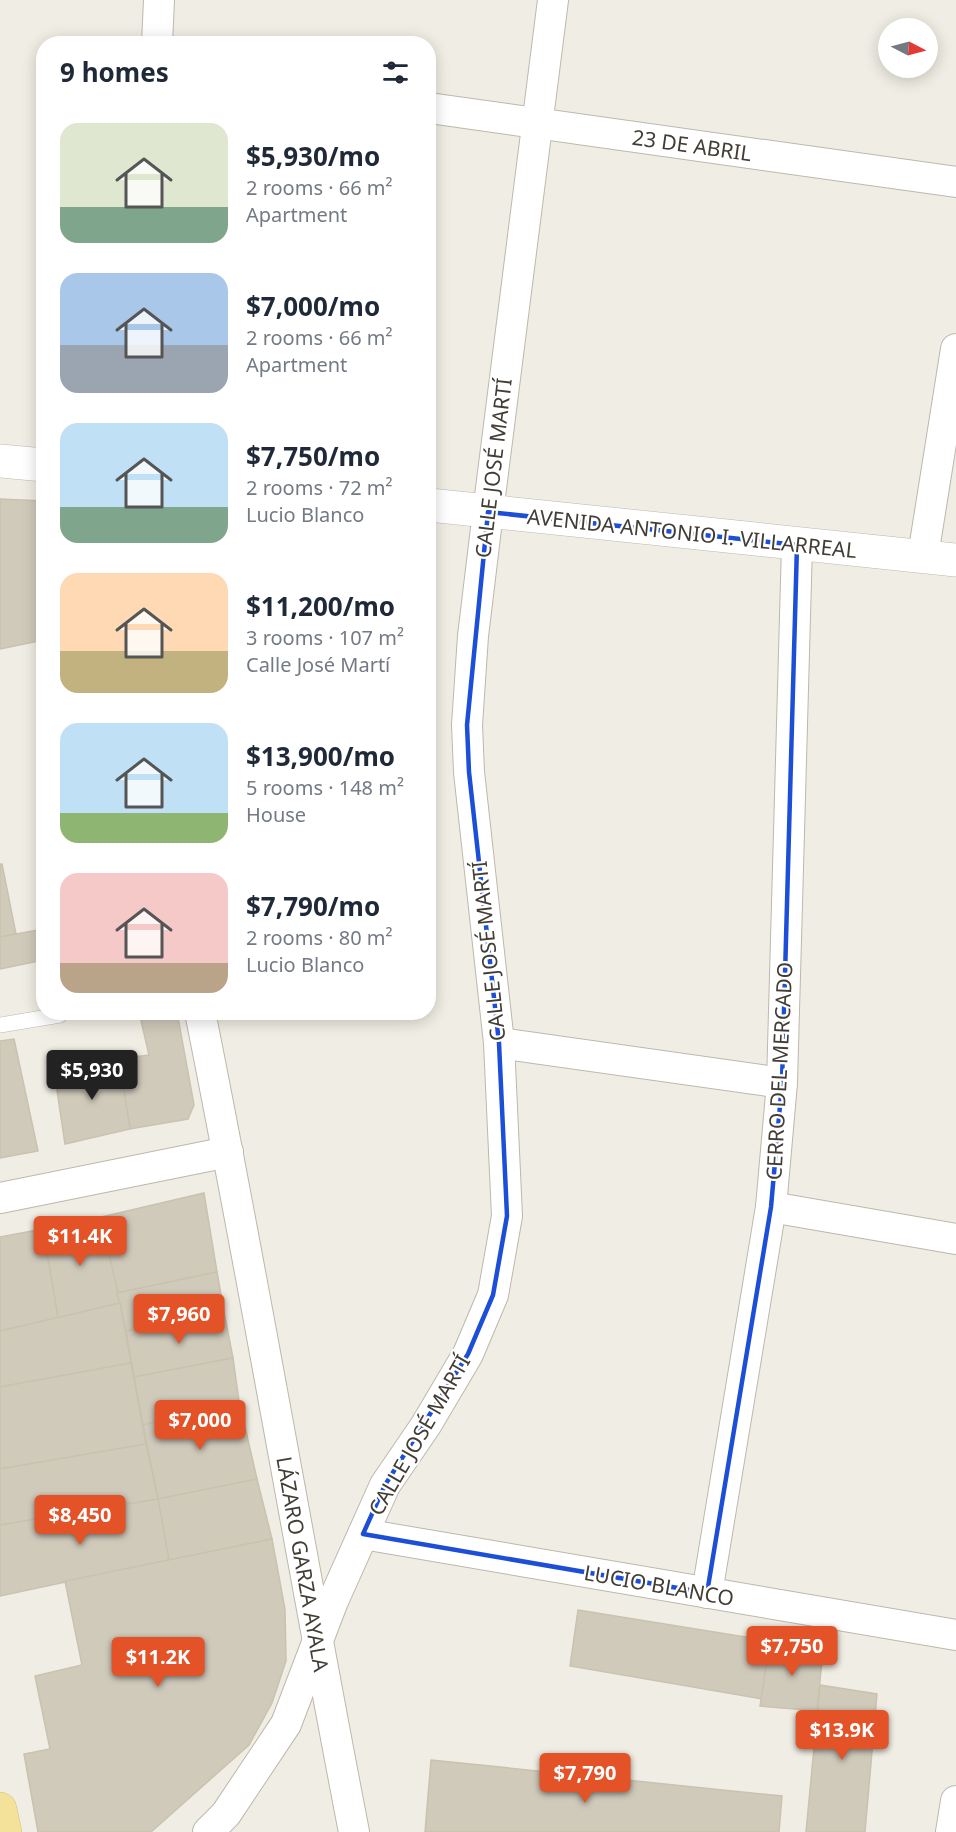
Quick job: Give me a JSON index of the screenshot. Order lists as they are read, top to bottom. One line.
{"streets":{"street":["23 DE ABRIL","CALLE JOSÉ MARTÍ","AVENIDA ANTONIO I. VILLARREAL","CERRO DEL MERCADO","LÁZARO GARZA AYALA","LUCIO BLANCO"]},"crossings":[["23 DE ABRIL","CALLE JOSÉ MARTÍ"],["CALLE JOSÉ MARTÍ","AVENIDA ANTONIO I. VILLARREAL"],["CALLE JOSÉ MARTÍ","LÁZARO GARZA AYALA"],["CALLE JOSÉ MARTÍ","LUCIO BLANCO"],["AVENIDA ANTONIO I. VILLARREAL","CERRO DEL MERCADO"],["CERRO DEL MERCADO","LUCIO BLANCO"]],"north":"right","page":{"heading":"9 homes","list":[{"name":"$5,930/mo","note":"2 rooms · 66 m² · Apartment"},{"name":"$7,000/mo","note":"2 rooms · 66 m² · Apartment"},{"name":"$7,750/mo","note":"2 rooms · 72 m² · Lucio Blanco"},{"name":"$11,200/mo","note":"3 rooms · 107 m² · Calle José Martí"},{"name":"$13,900/mo","note":"5 rooms · 148 m² · House"},{"name":"$7,790/mo","note":"2 rooms · 80 m² · Lucio Blanco"}],"price":["$5,930","$11.4K","$7,960","$7,000","$8,450","$7,750","$11.2K","$13.9K","$7,790"]}}
